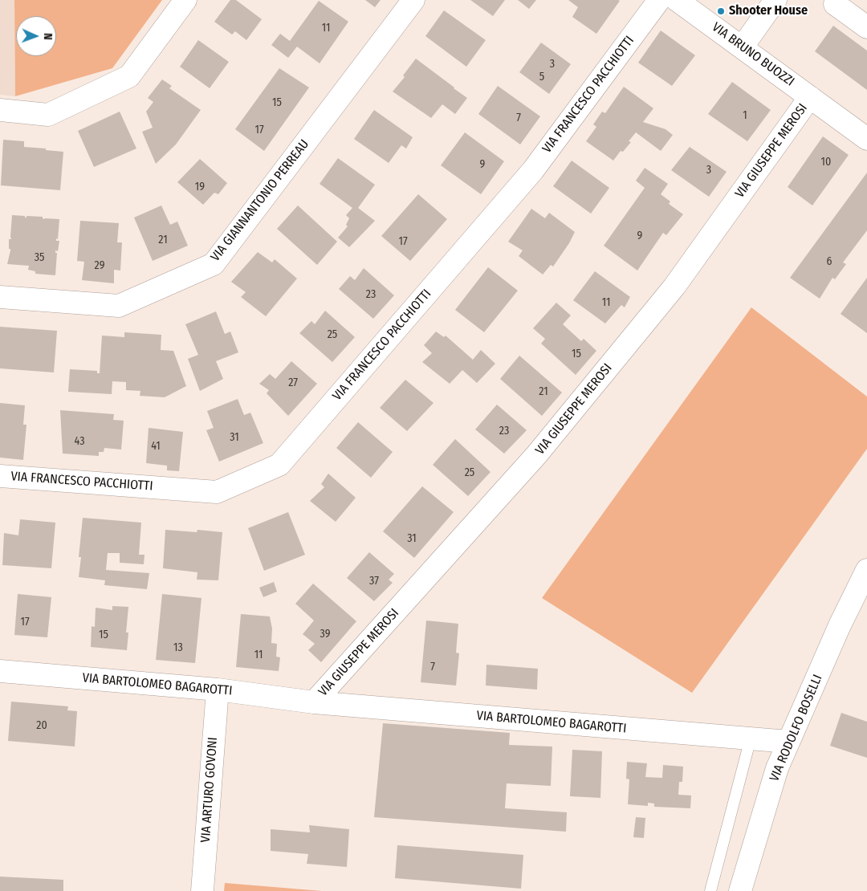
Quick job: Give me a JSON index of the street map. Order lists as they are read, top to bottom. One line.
{"streets":{"street":["VIA BRUNO BUOZZI","VIA FRANCESCO PACCHIOTTI","VIA GIUSEPPE MEROSI","VIA GIANNANTONIO PERREAU","VIA BARTOLOMEO BAGAROTTI","VIA RODOLFO BOSELLI","VIA ARTURO GOVONI"]},"crossings":[["VIA BRUNO BUOZZI","VIA GIUSEPPE MEROSI"],["VIA GIUSEPPE MEROSI","VIA BARTOLOMEO BAGAROTTI"],["VIA BARTOLOMEO BAGAROTTI","VIA RODOLFO BOSELLI"],["VIA BARTOLOMEO BAGAROTTI","VIA ARTURO GOVONI"]],"places":["Shooter House"],"house_numbers":["11","3","5","15","1","7","17","10","9","3","19","9","21","17","35","6","29","23","11","25","15","27","21","23","31","43","41","25","31","37","17","39","15","13","11","7","20"],"north":"right"}
